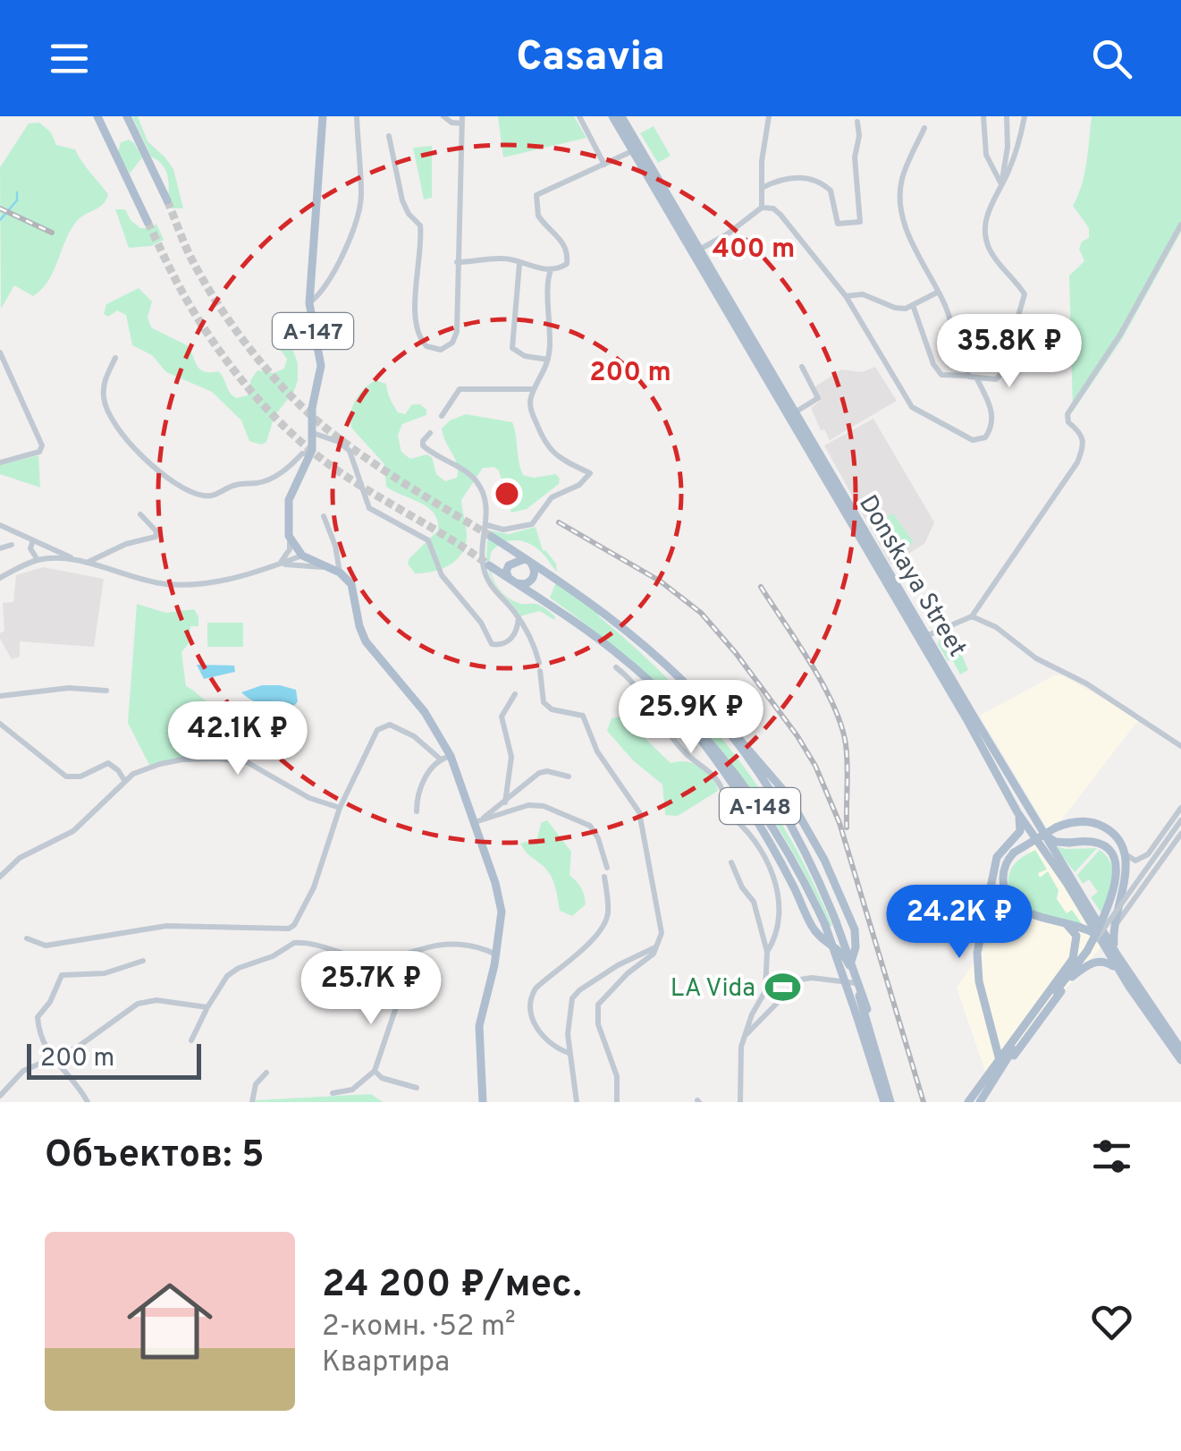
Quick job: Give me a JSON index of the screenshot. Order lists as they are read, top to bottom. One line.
{"streets":{"main road":["А-147","Donskaya Street","А-148"]},"places":{"sports":["LA Vida"]},"scale_bar":"200 m","page":{"header":"Casavia","price":["35.8K ₽","25.9K ₽","42.1K ₽","24.2K ₽","25.7K ₽"],"scale":"200 m","heading":"Объектов: 5","list":[{"name":"24 200 ₽/мес.","note":"2-комн. · 52 m² · Квартира"}]},"rings":["400 m","200 m"]}
